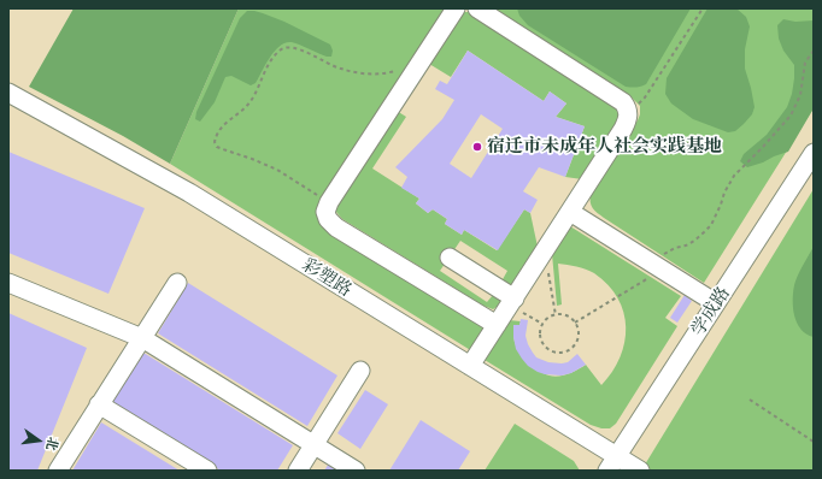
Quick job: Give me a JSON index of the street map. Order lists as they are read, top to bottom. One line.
{"streets":{"street":["彩塑路","学成路"]},"crossings":[["彩塑路","学成路"]],"places":["宿迁市未成年人社会实践基地"],"north":"right"}
